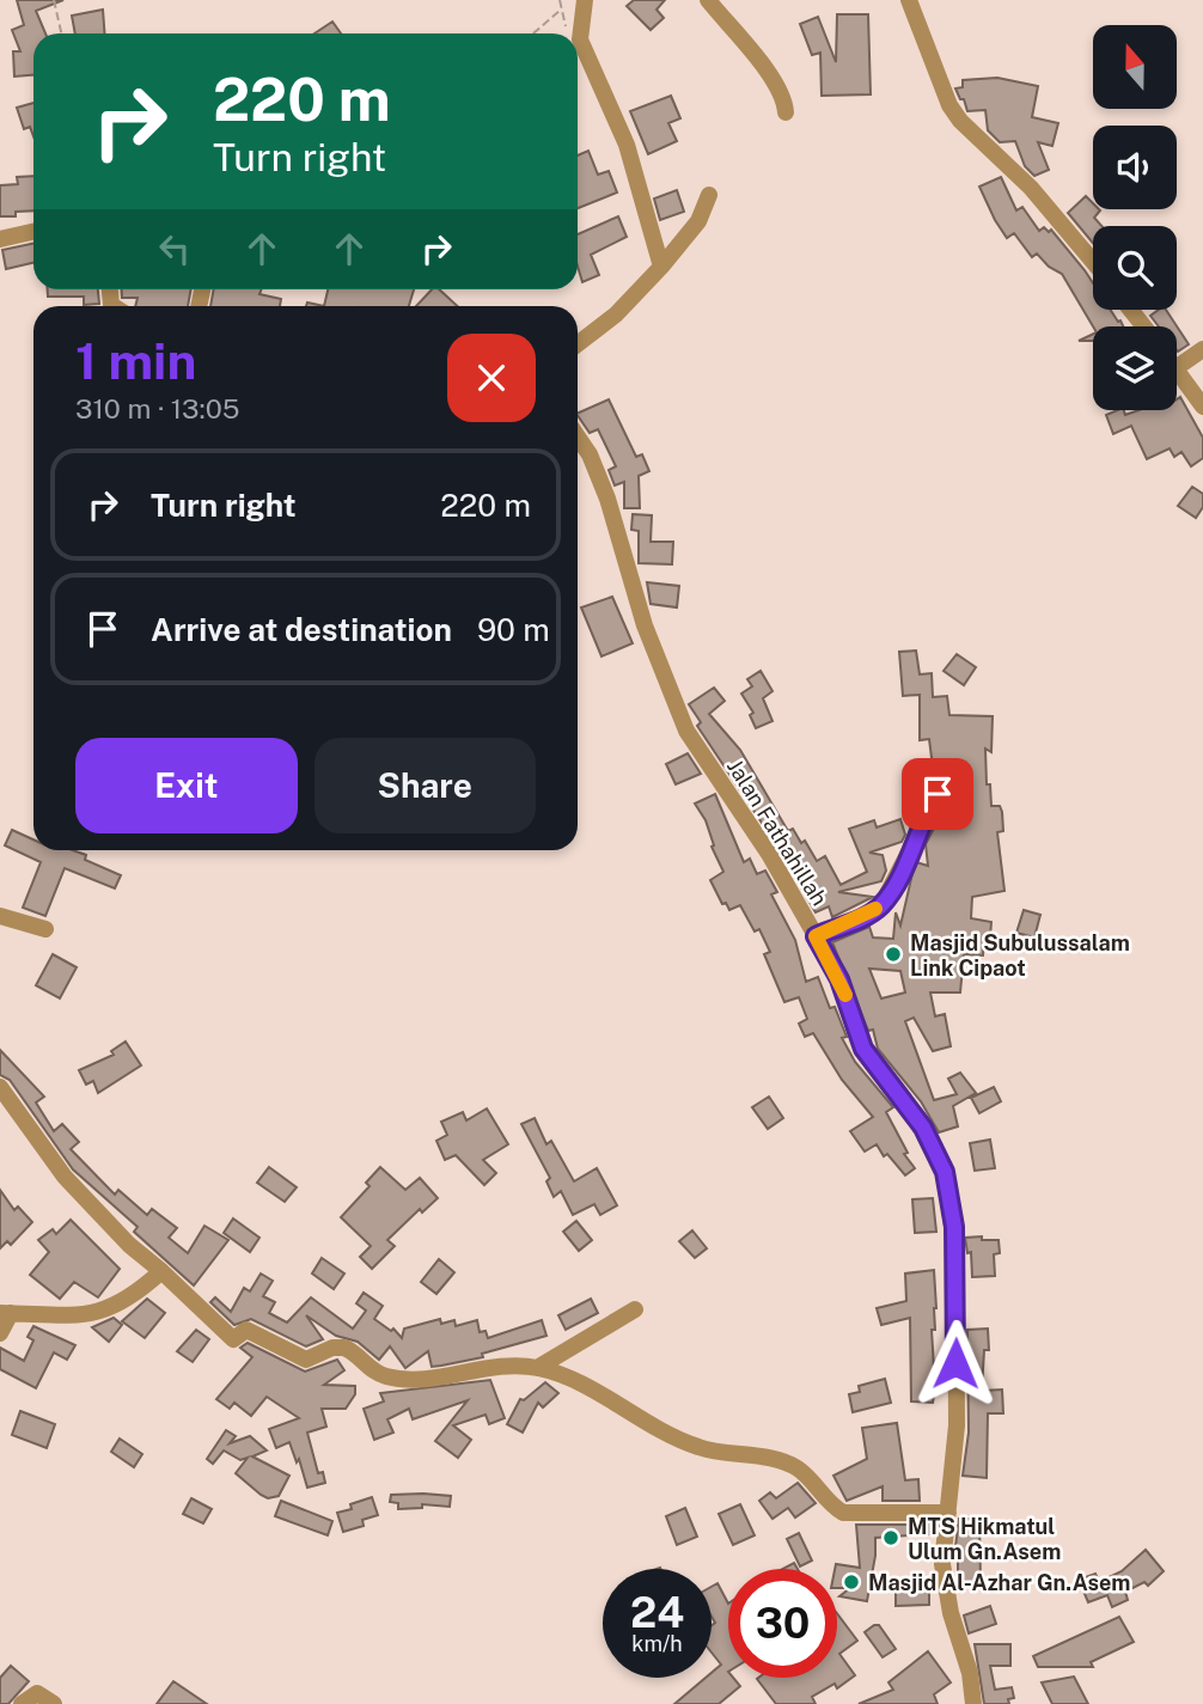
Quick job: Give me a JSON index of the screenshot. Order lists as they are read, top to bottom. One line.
{"streets":{"street":["Jalan Fathahillah"]},"places":["Masjid Subulussalam Link Cipaot","MTS Hikmatul Ulum Gn.Asem","Masjid Al-Azhar Gn.Asem"],"north":"top","page":{"turn":["220 m","Turn right"],"heading":["1 min","310 m · 13:05"],"list":[{"name":"Turn right","value":"220 m"},{"name":"Arrive at destination","value":"90 m"}],"buttons":["Exit","Share"],"speed":"24 km/h","limit":"30"}}
